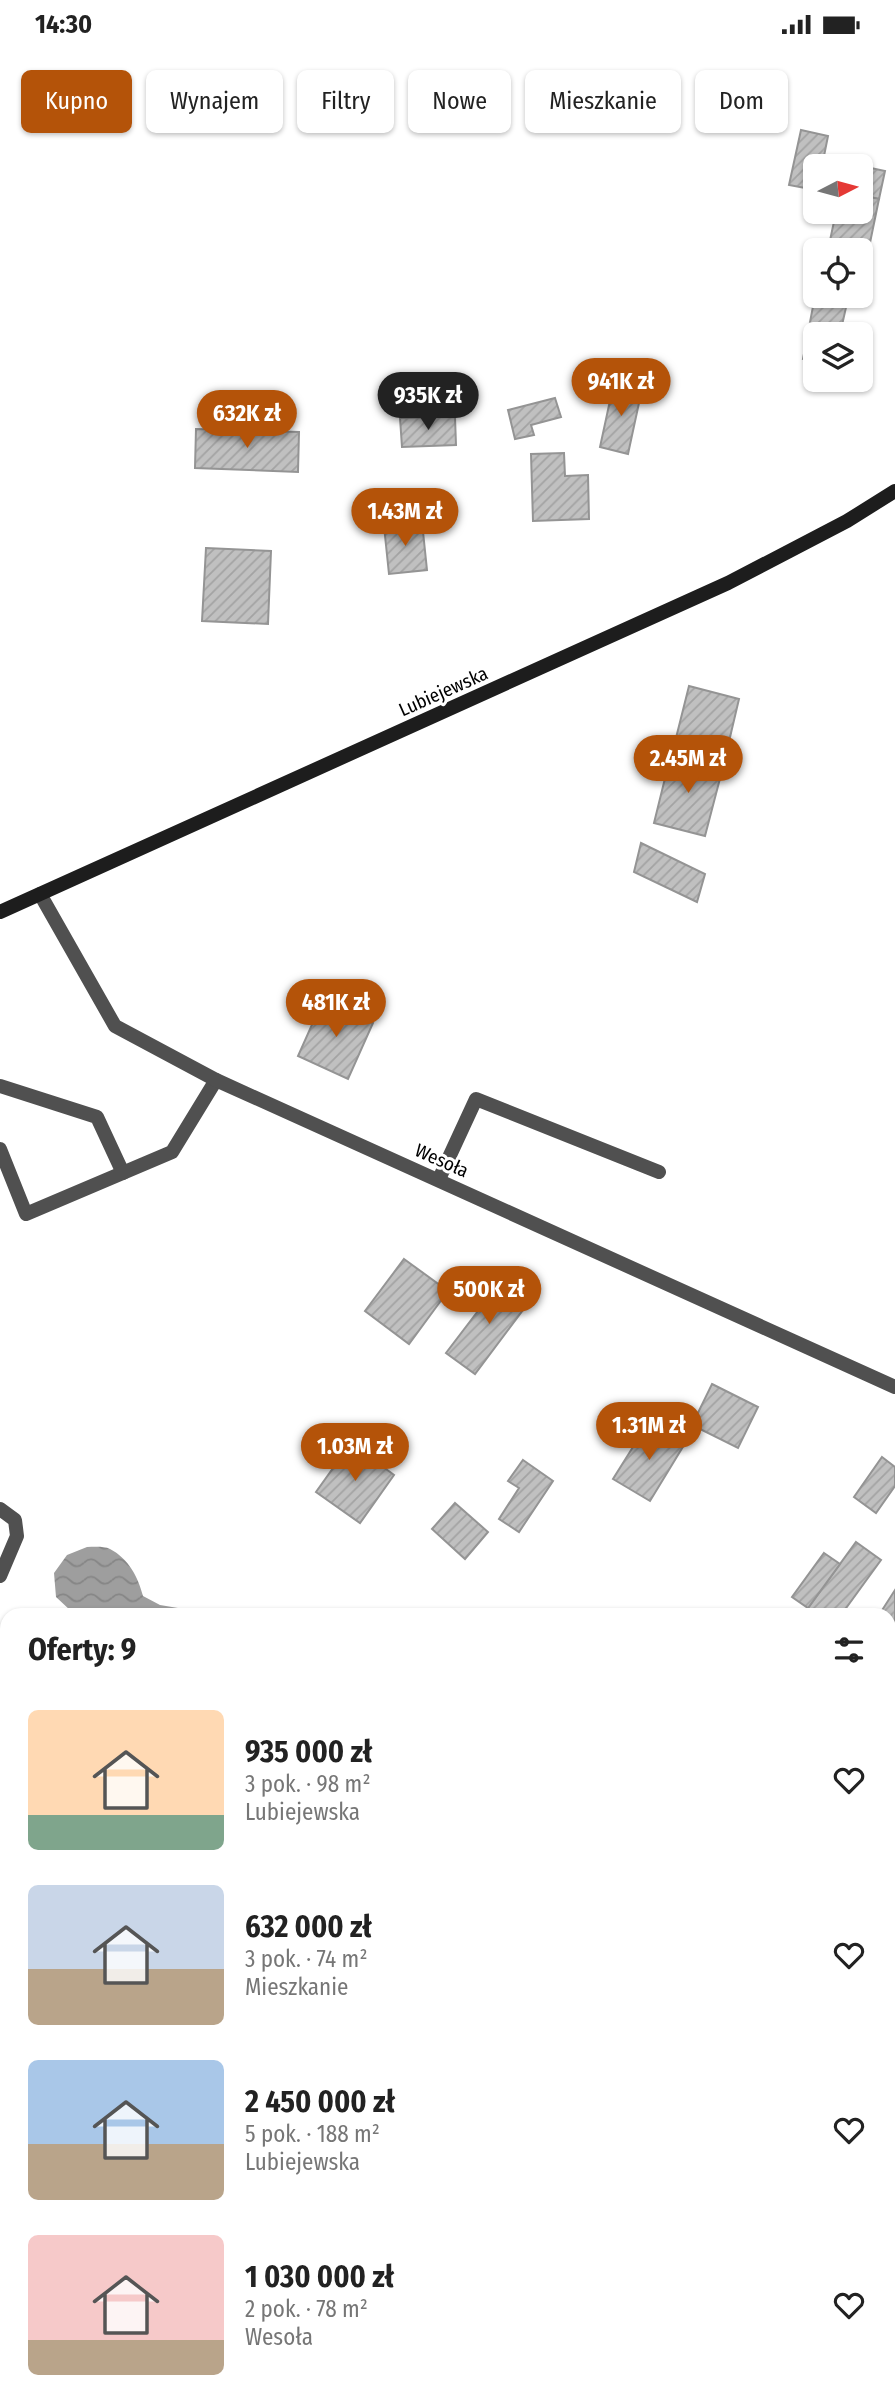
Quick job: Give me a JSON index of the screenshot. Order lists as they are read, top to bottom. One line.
{"streets":{"main road":["Lubiejewska"],"street":["Wesoła"]},"crossings":[["Lubiejewska","Wesoła"]],"north":"right","page":{"status":"14:30","chip":["Kupno","Wynajem","Filtry","Nowe","Mieszkanie","Dom"],"price":["941K zł","935K zł","632K zł","1.43M zł","2.45M zł","481K zł","500K zł","1.31M zł","1.03M zł"],"heading":"Oferty: 9","list":[{"name":"935 000 zł","note":"3 pok. · 98 m² · Lubiejewska"},{"name":"632 000 zł","note":"3 pok. · 74 m² · Mieszkanie"},{"name":"2 450 000 zł","note":"5 pok. · 188 m² · Lubiejewska"},{"name":"1 030 000 zł","note":"2 pok. · 78 m² · Wesoła"}]}}
